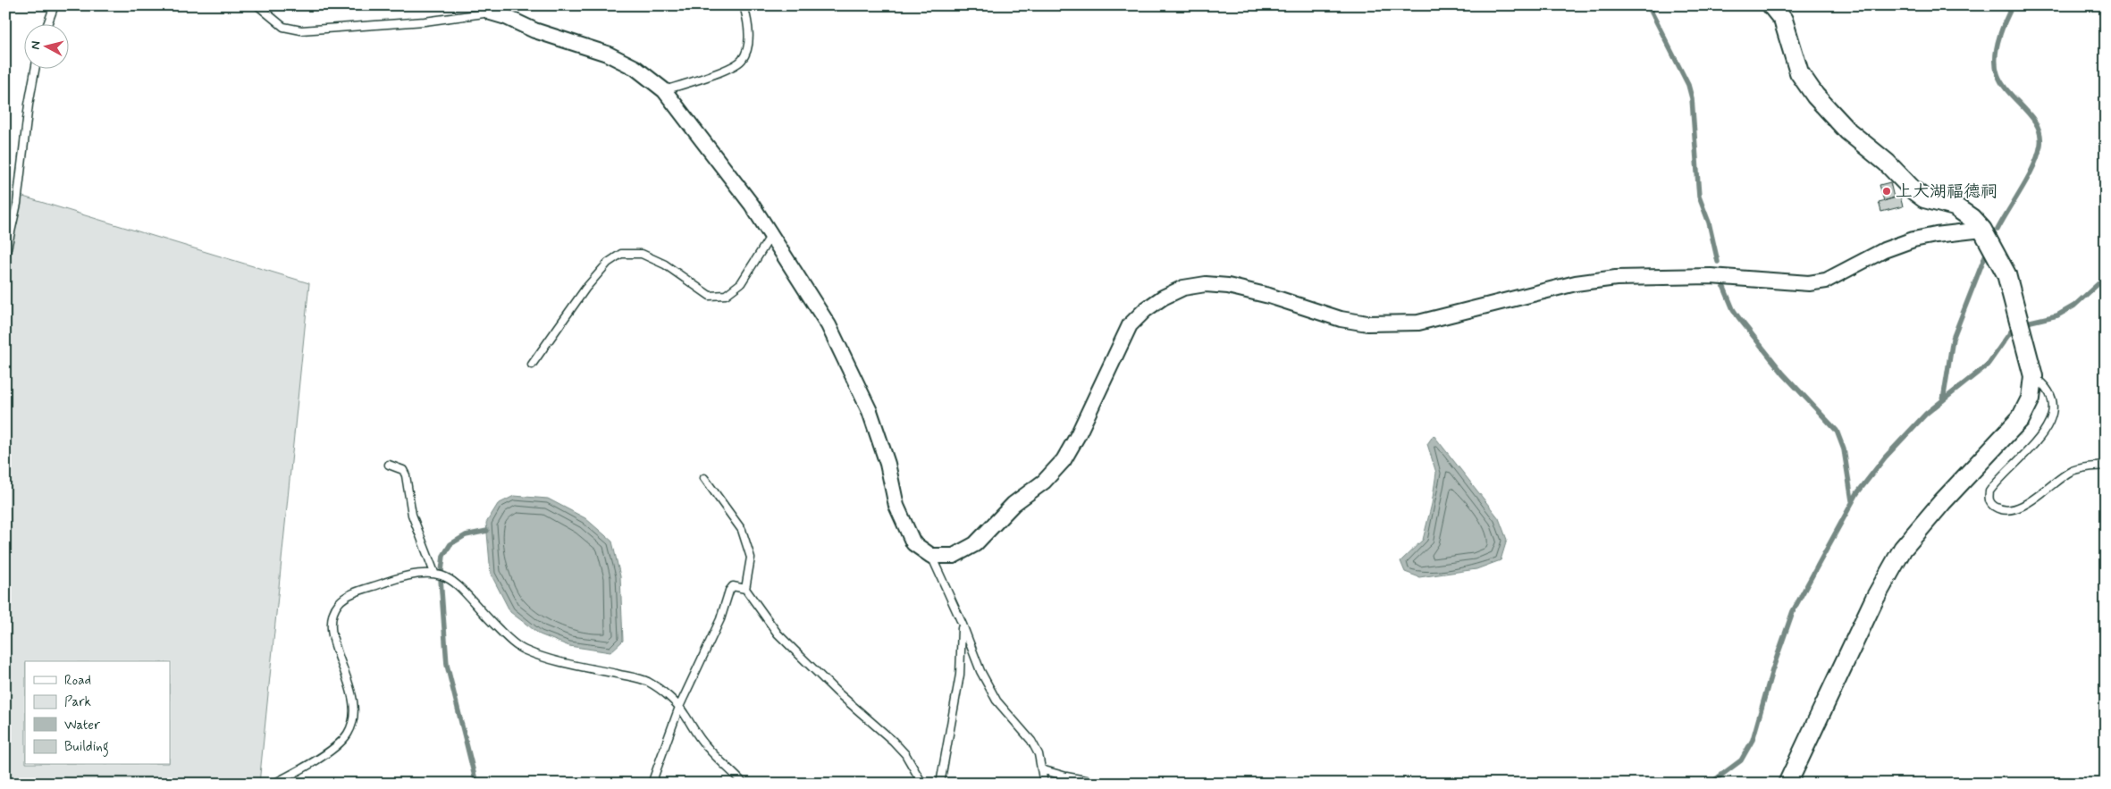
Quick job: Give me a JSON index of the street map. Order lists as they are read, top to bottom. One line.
{"places":["上大湖福德祠"],"legend":["Road","Park","Water","Building"],"north":"left"}
